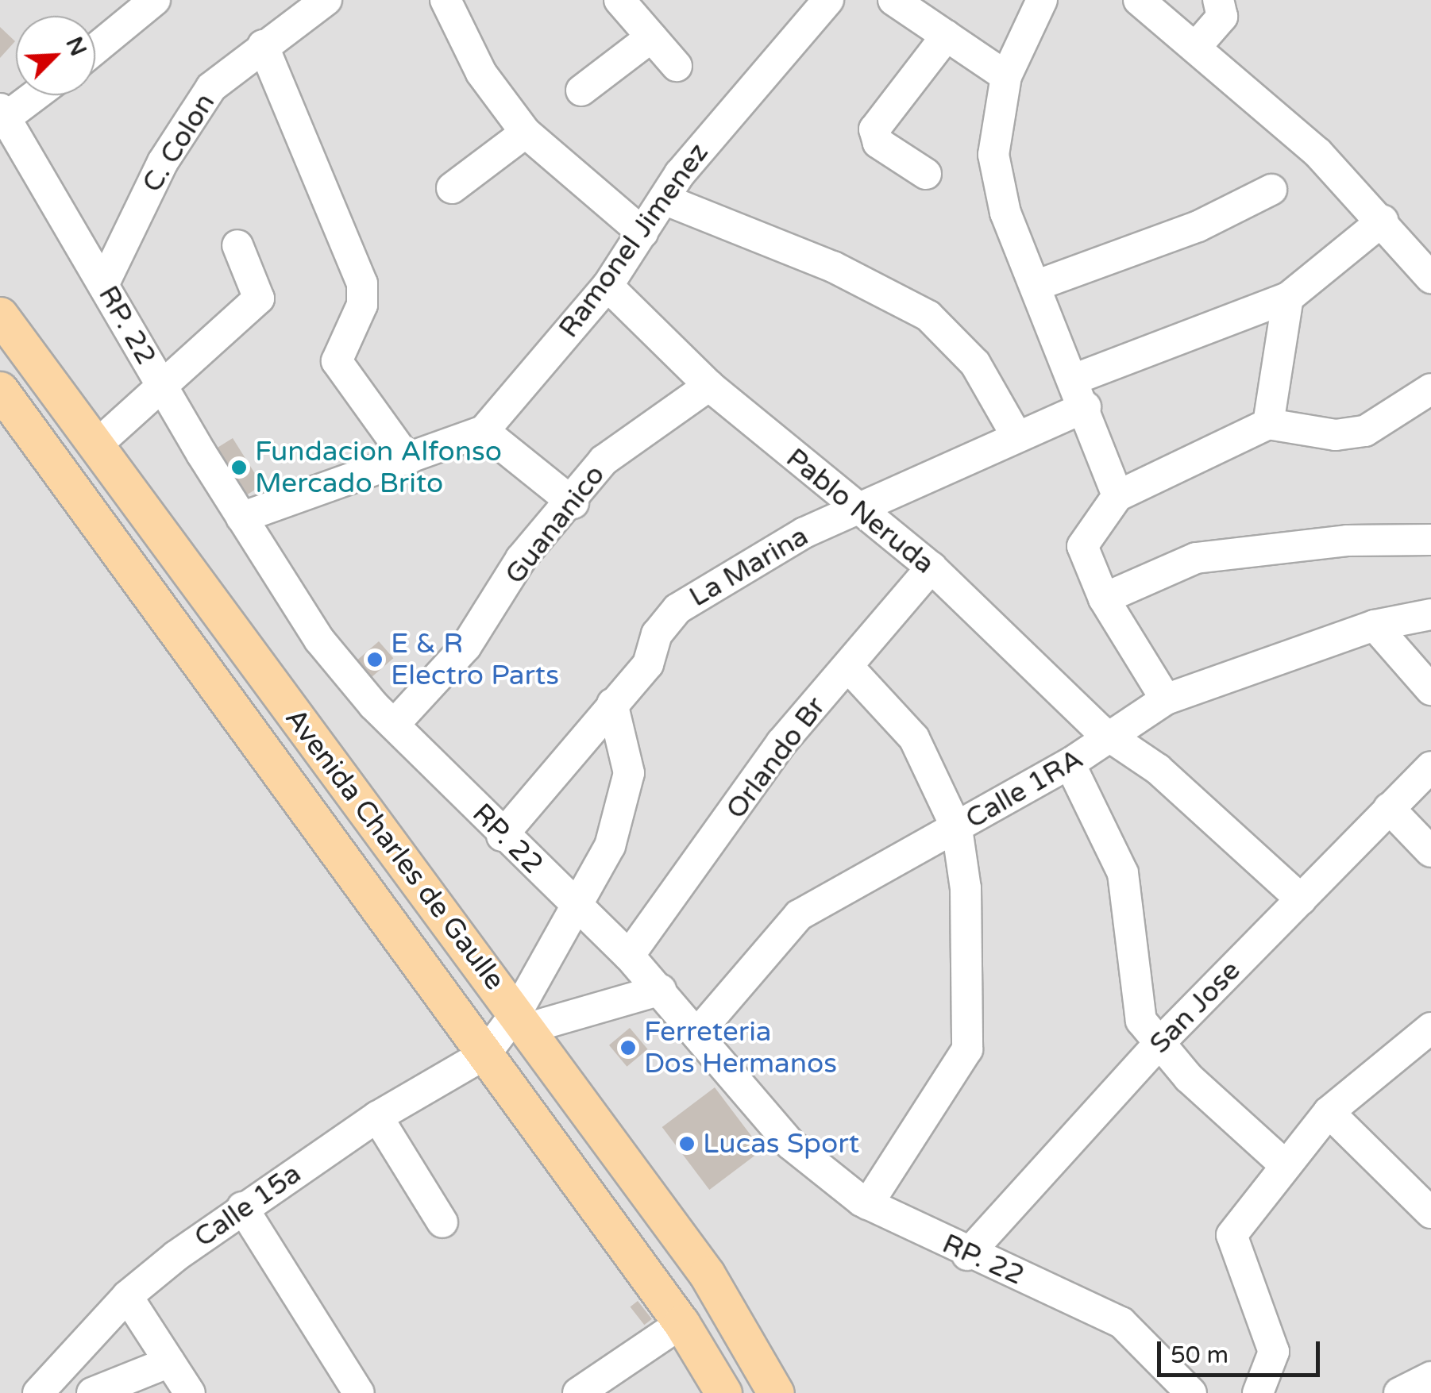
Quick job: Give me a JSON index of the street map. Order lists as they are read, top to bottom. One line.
{"streets":{"main road":["Avenida Charles de Gaulle"],"street":["C. Colon","Ramonel Jimenez","RP. 22","Pablo Neruda","Guananico","La Marina","Orlando Br","Calle 1RA","San Jose","Calle 15a"]},"crossings":[["C. Colon","RP. 22"],["Ramonel Jimenez","RP. 22"],["Ramonel Jimenez","Pablo Neruda"],["RP. 22","Guananico"],["RP. 22","La Marina"],["RP. 22","Orlando Br"],["RP. 22","Calle 1RA"],["RP. 22","San Jose"],["Pablo Neruda","Guananico"],["Pablo Neruda","La Marina"],["Pablo Neruda","Orlando Br"],["Pablo Neruda","Calle 1RA"],["Pablo Neruda","San Jose"],["Avenida Charles de Gaulle","Calle 15a"]],"places":["Fundacion Alfonso Mercado Brito","E & R Electro Parts","Ferreteria Dos Hermanos","Lucas Sport"],"scale_bar":"50 m","north":"top right"}
